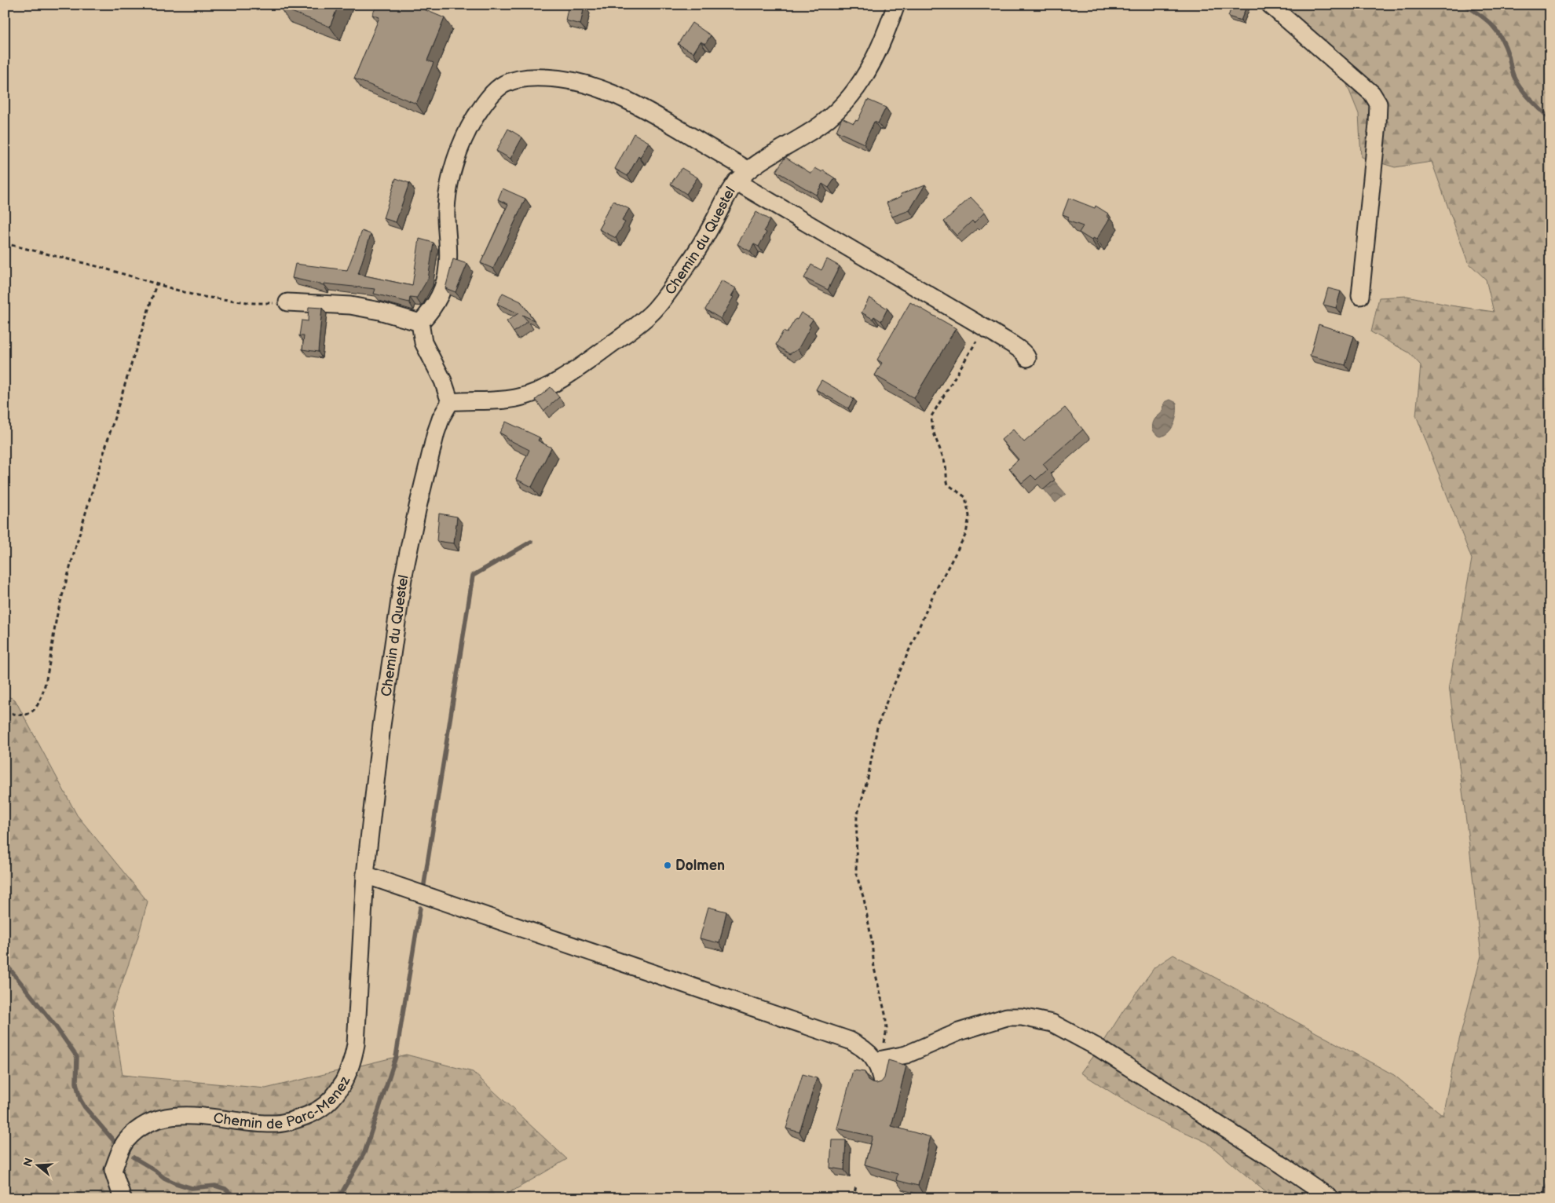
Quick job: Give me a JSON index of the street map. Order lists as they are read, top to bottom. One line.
{"streets":{"street":["Chemin du Questel","Chemin de Parc-Menez"]},"crossings":[["Chemin du Questel","Chemin de Parc-Menez"]],"places":["Dolmen"],"north":"left"}
